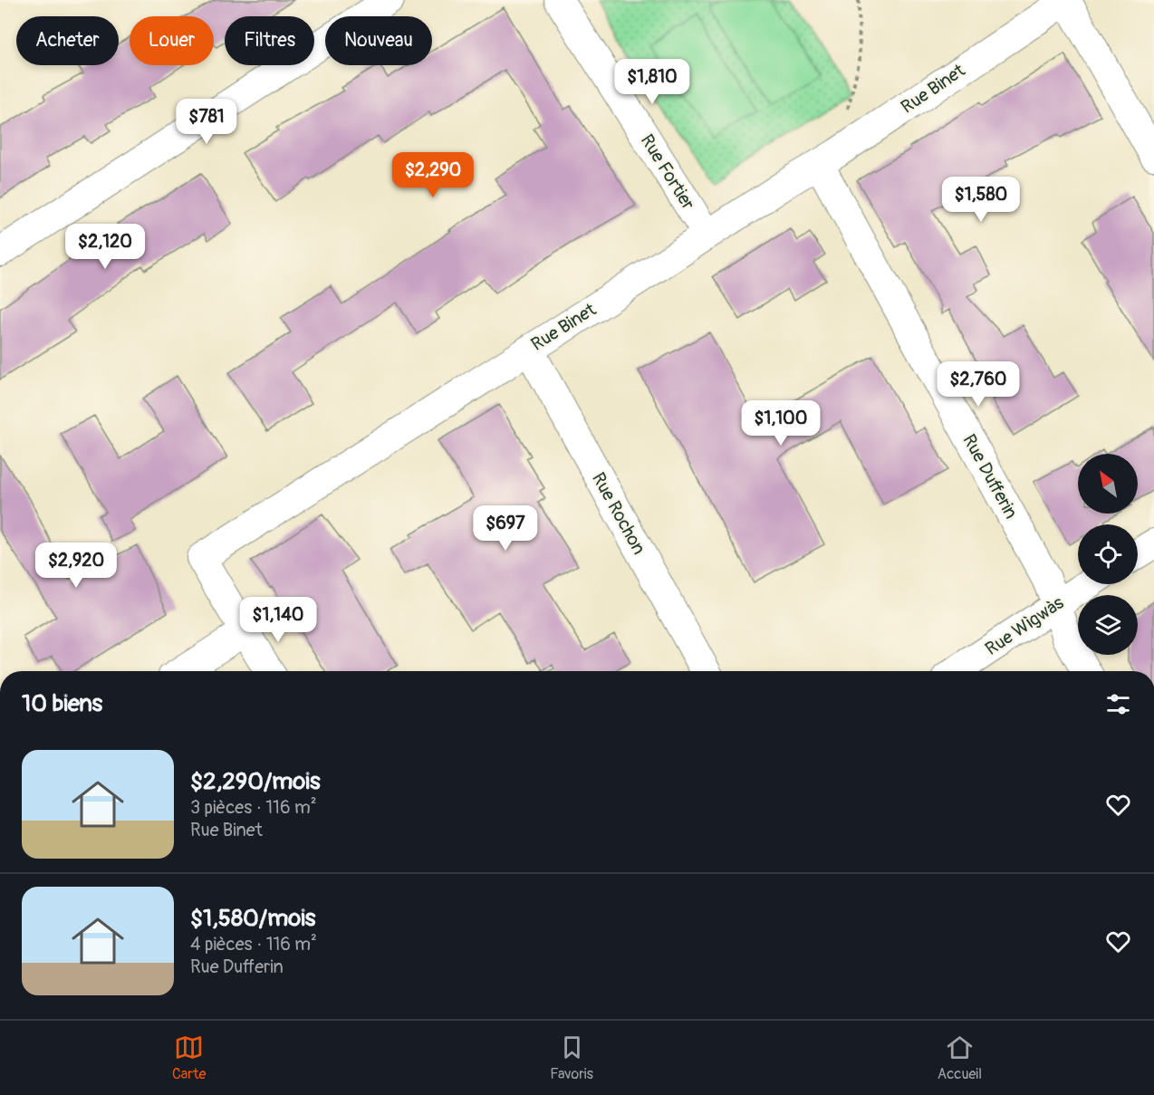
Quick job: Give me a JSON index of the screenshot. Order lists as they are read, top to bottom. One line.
{"streets":{"street":["Rue Binet","Rue Fortier","Rue Dufferin","Rue Rochon","Rue Wìgwàs"]},"crossings":[["Rue Binet","Rue Fortier"],["Rue Binet","Rue Dufferin"],["Rue Binet","Rue Rochon"],["Rue Dufferin","Rue Wìgwàs"]],"north":"top left","page":{"chip":["Acheter","Louer","Filtres","Nouveau"],"price":["$1,810","$781","$2,290","$1,580","$2,120","$2,760","$1,100","$697","$2,920","$1,140"],"heading":"10 biens","list":[{"name":"$2,290/mois","note":"3 pièces · 116 m² · Rue Binet"},{"name":"$1,580/mois","note":"4 pièces · 116 m² · Rue Dufferin"}],"tabs":["Carte","Favoris","Accueil"]}}
